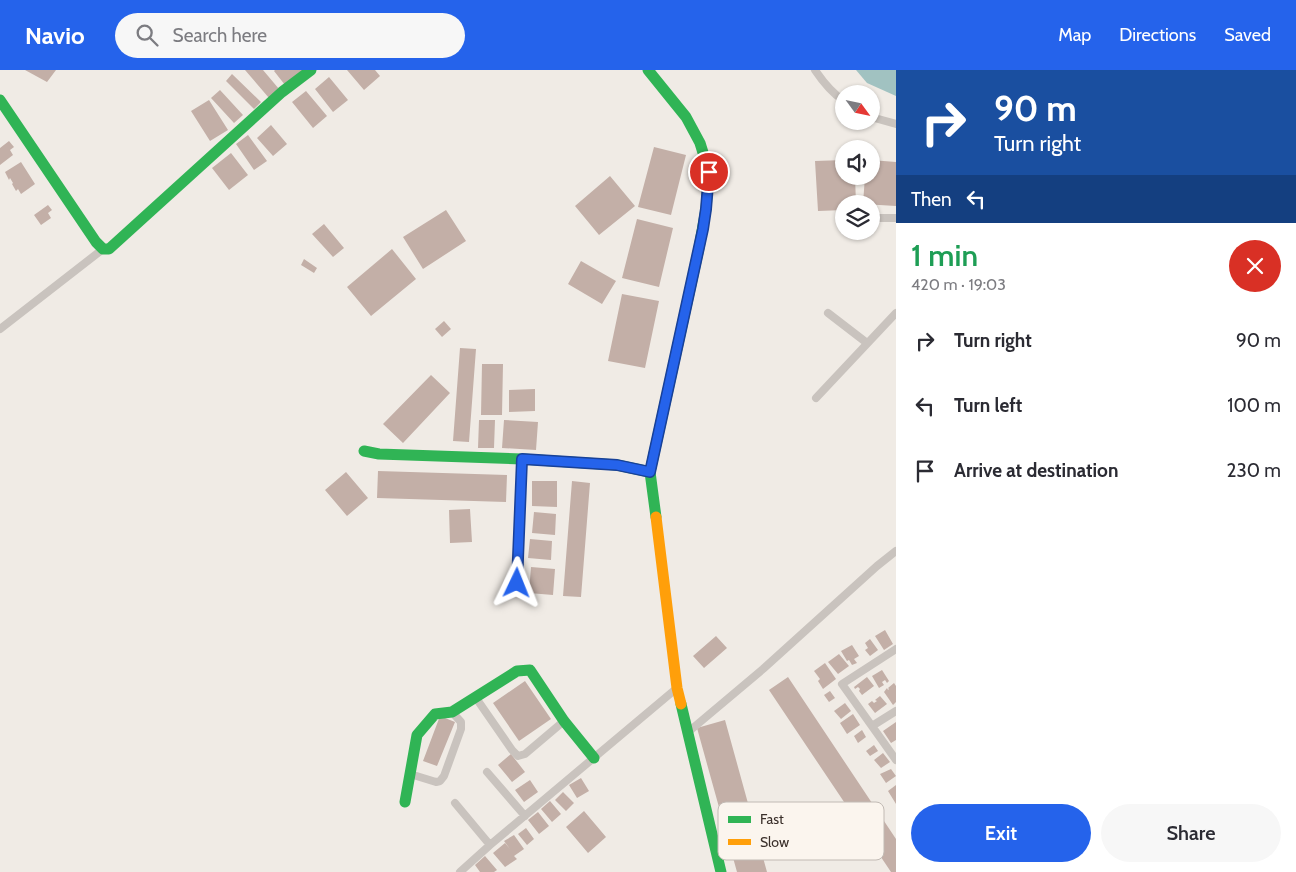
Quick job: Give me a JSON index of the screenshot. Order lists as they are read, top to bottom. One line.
{"legend":["Fast","Slow"],"north":"bottom right","page":{"header":"Navio","search":"Search here","nav":["Map","Directions","Saved"],"turn":["90 m","Turn right"],"then":"Then","heading":["1 min","420 m · 19:03"],"list":[{"name":"Turn right","value":"90 m"},{"name":"Turn left","value":"100 m"},{"name":"Arrive at destination","value":"230 m"}],"buttons":["Exit","Share"]}}
